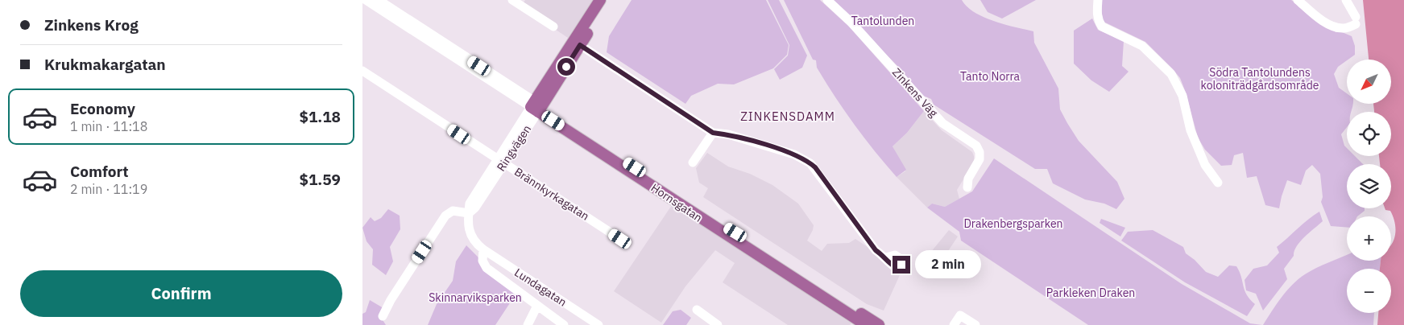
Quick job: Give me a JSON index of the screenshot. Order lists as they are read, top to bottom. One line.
{"streets":{"main road":["Ringvägen","Hornsgatan"],"street":["Zinkens Väg","Brännkyrkagatan","Lundagatan"]},"crossings":[["Ringvägen","Brännkyrkagatan"],["Ringvägen","Hornsgatan"],["Ringvägen","Lundagatan"]],"districts":["ZINKENSDAMM"],"parks":["Tantolunden","Södra Tantolundens koloniträdgårdsområde","Tanto Norra","Drakenbergsparken","Parkleken Draken","Skinnarviksparken"],"north":"bottom left","page":{"banner":["Zinkens Krog","Krukmakargatan"],"map_buttons":["+","−"],"list":[{"name":"Economy","note":"1 min · 11:18","value":"$1.18"},{"name":"Comfort","note":"2 min · 11:19","value":"$1.59"}],"bubble":"2 min","buttons":"Confirm"}}
